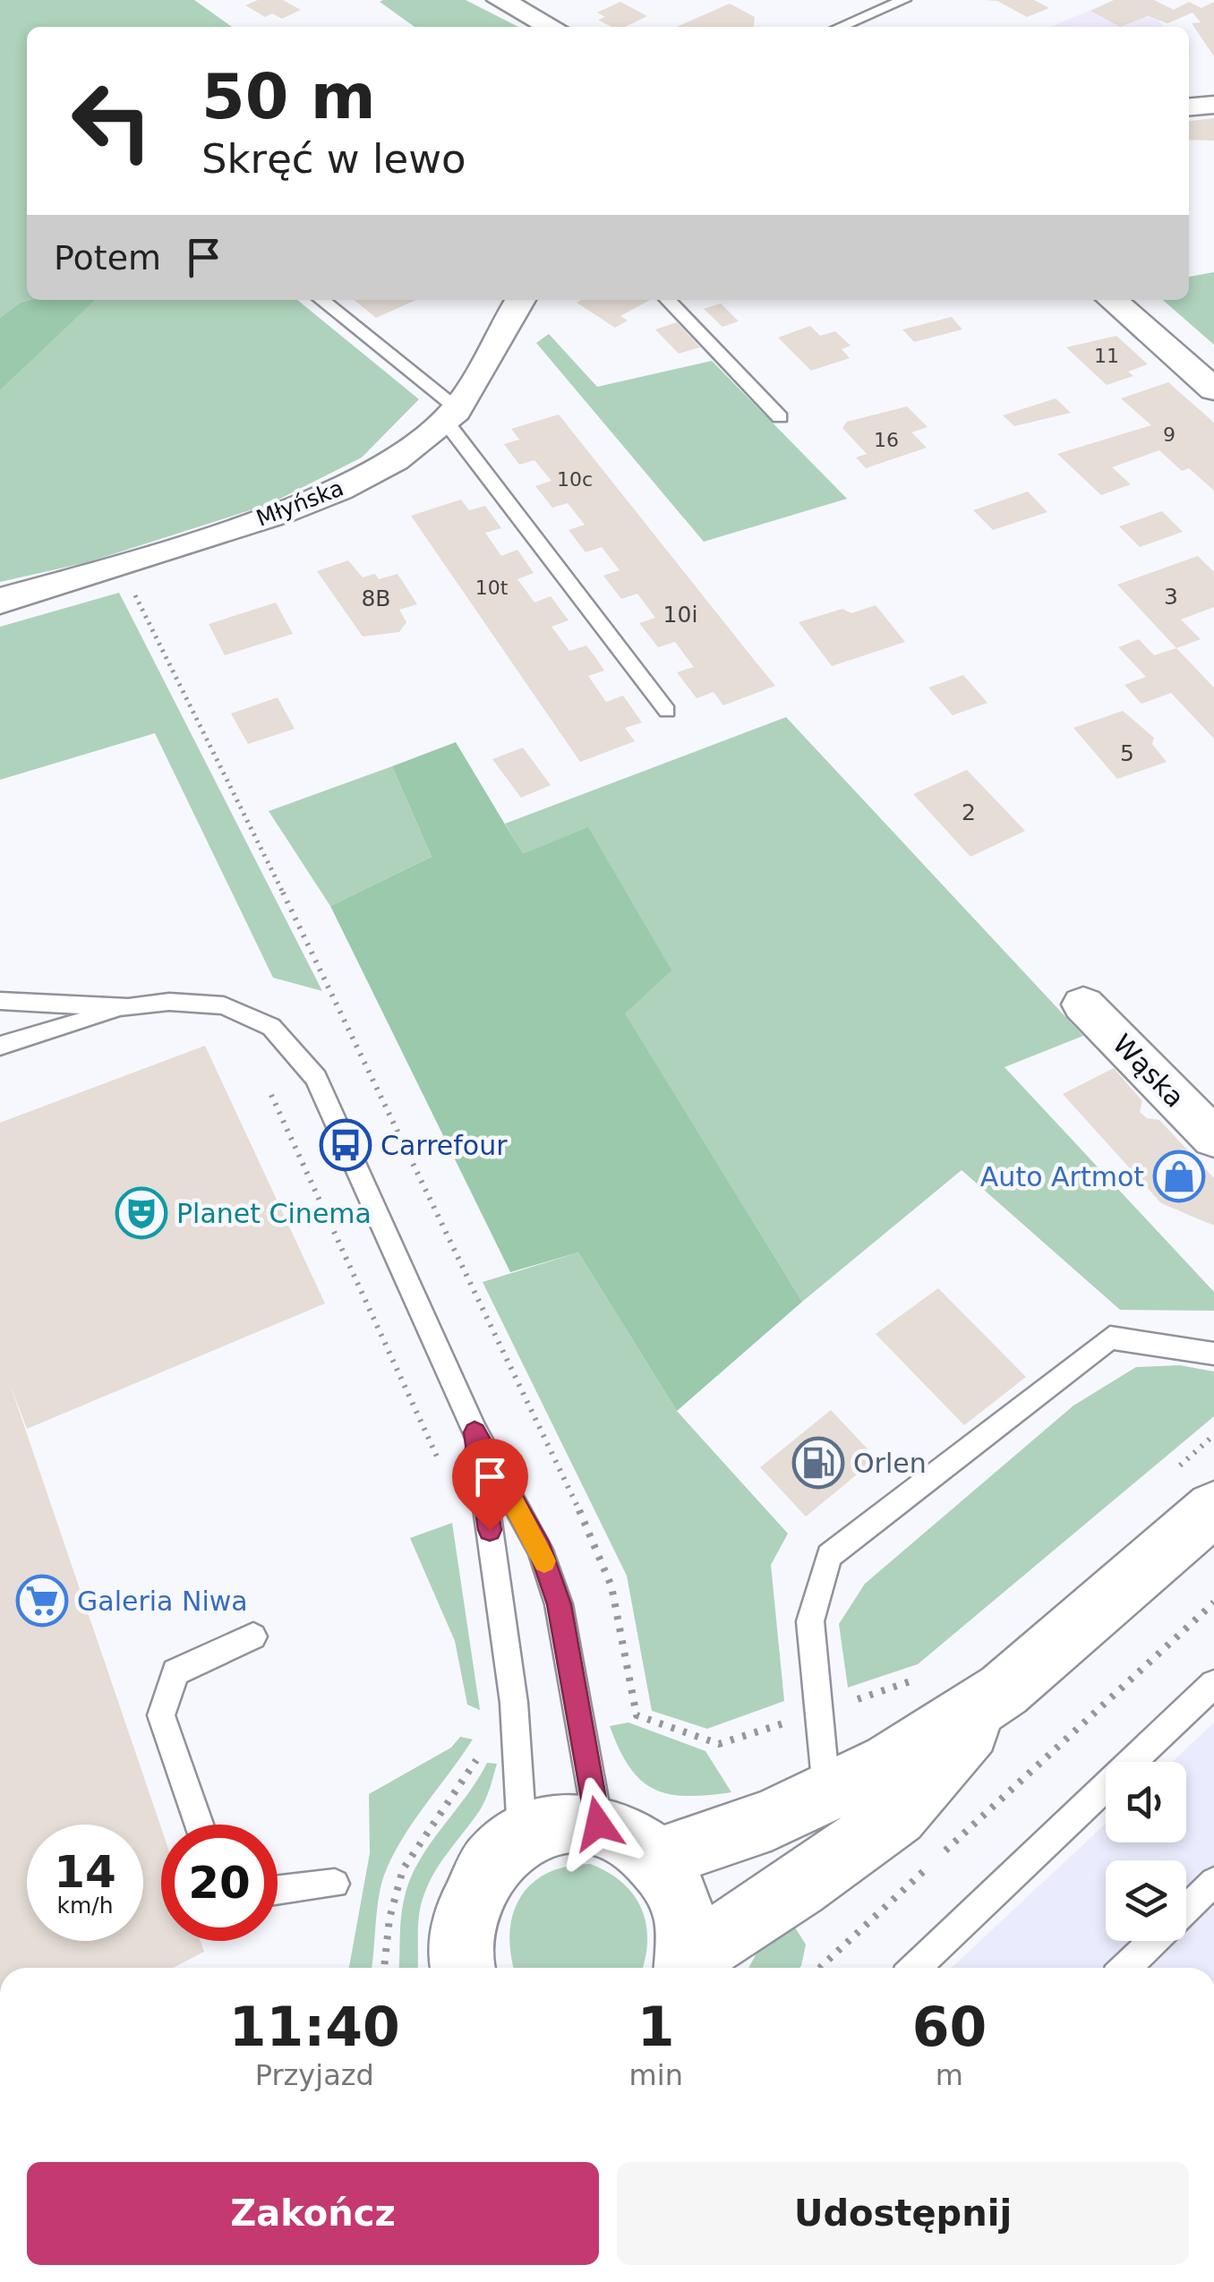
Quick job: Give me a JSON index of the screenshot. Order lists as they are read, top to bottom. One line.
{"streets":{"street":["Młyńska","Wąska"]},"places":{"bus stop":["Carrefour"],"shop":["Auto Artmot"],"theatre":["Planet Cinema"],"fuel station":["Orlen"],"supermarket":["Galeria Niwa"]},"house_numbers":["11","9","16","10c","10t","3","8B","10i","5","2"],"page":{"turn":["50 m","Skręć w lewo"],"then":"Potem","speed":"14 km/h","limit":"20","eta":["11:40","Przyjazd","1","min","60","m"],"buttons":["Zakończ","Udostępnij"]}}
